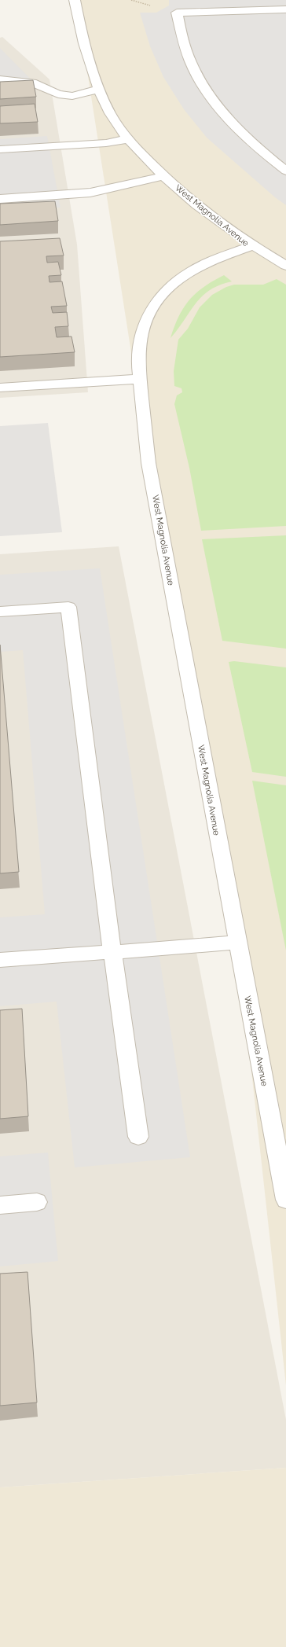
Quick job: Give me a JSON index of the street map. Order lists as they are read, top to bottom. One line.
{"streets":{"street":["West Magnolia Avenue"]}}
